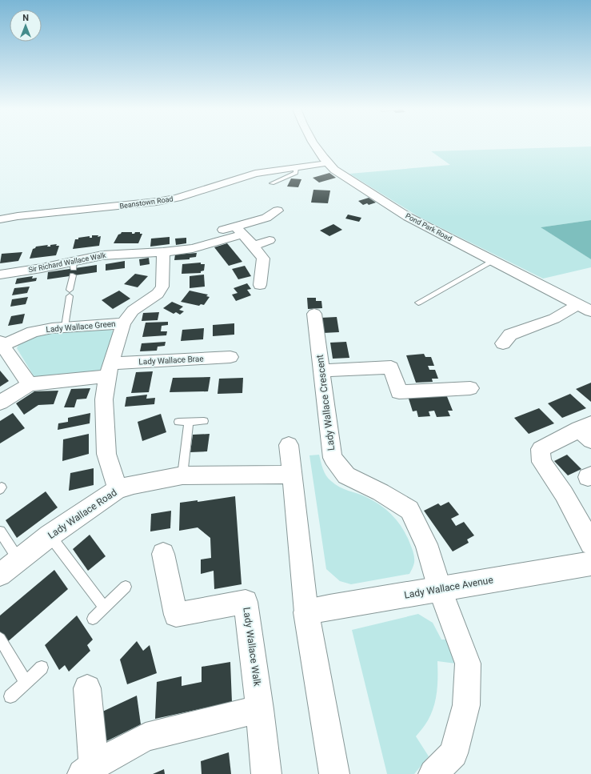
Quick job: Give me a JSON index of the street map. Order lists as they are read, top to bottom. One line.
{"streets":{"main road":["Pond Park Road","Lady Wallace Avenue"],"street":["Beanstown Road","Sir Richard Wallace Walk","Lady Wallace Green","Lady Wallace Brae","Lady Wallace Crescent","Lady Wallace Road","Lady Wallace Walk"]},"crossings":[["Beanstown Road","Pond Park Road"],["Lady Wallace Crescent","Lady Wallace Avenue"]],"north":"top"}
